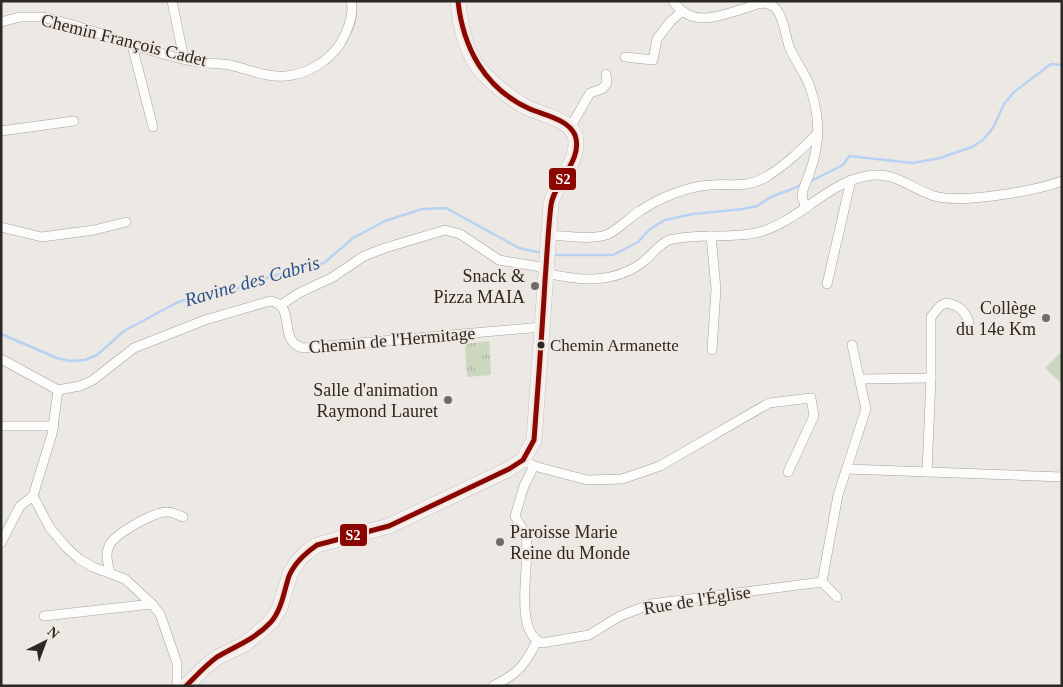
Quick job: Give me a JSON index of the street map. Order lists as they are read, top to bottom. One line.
{"streets":{"street":["Chemin François Cadet","Chemin de l'Hermitage","Rue de l'Église"]},"water":["Ravine des Cabris"],"places":["Snack & Pizza MAIA","Collège du 14e Km","Chemin Armanette","Salle d'animation Raymond Lauret","Paroisse Marie Reine du Monde"],"lines":["transit line S2"],"north":"top right"}
